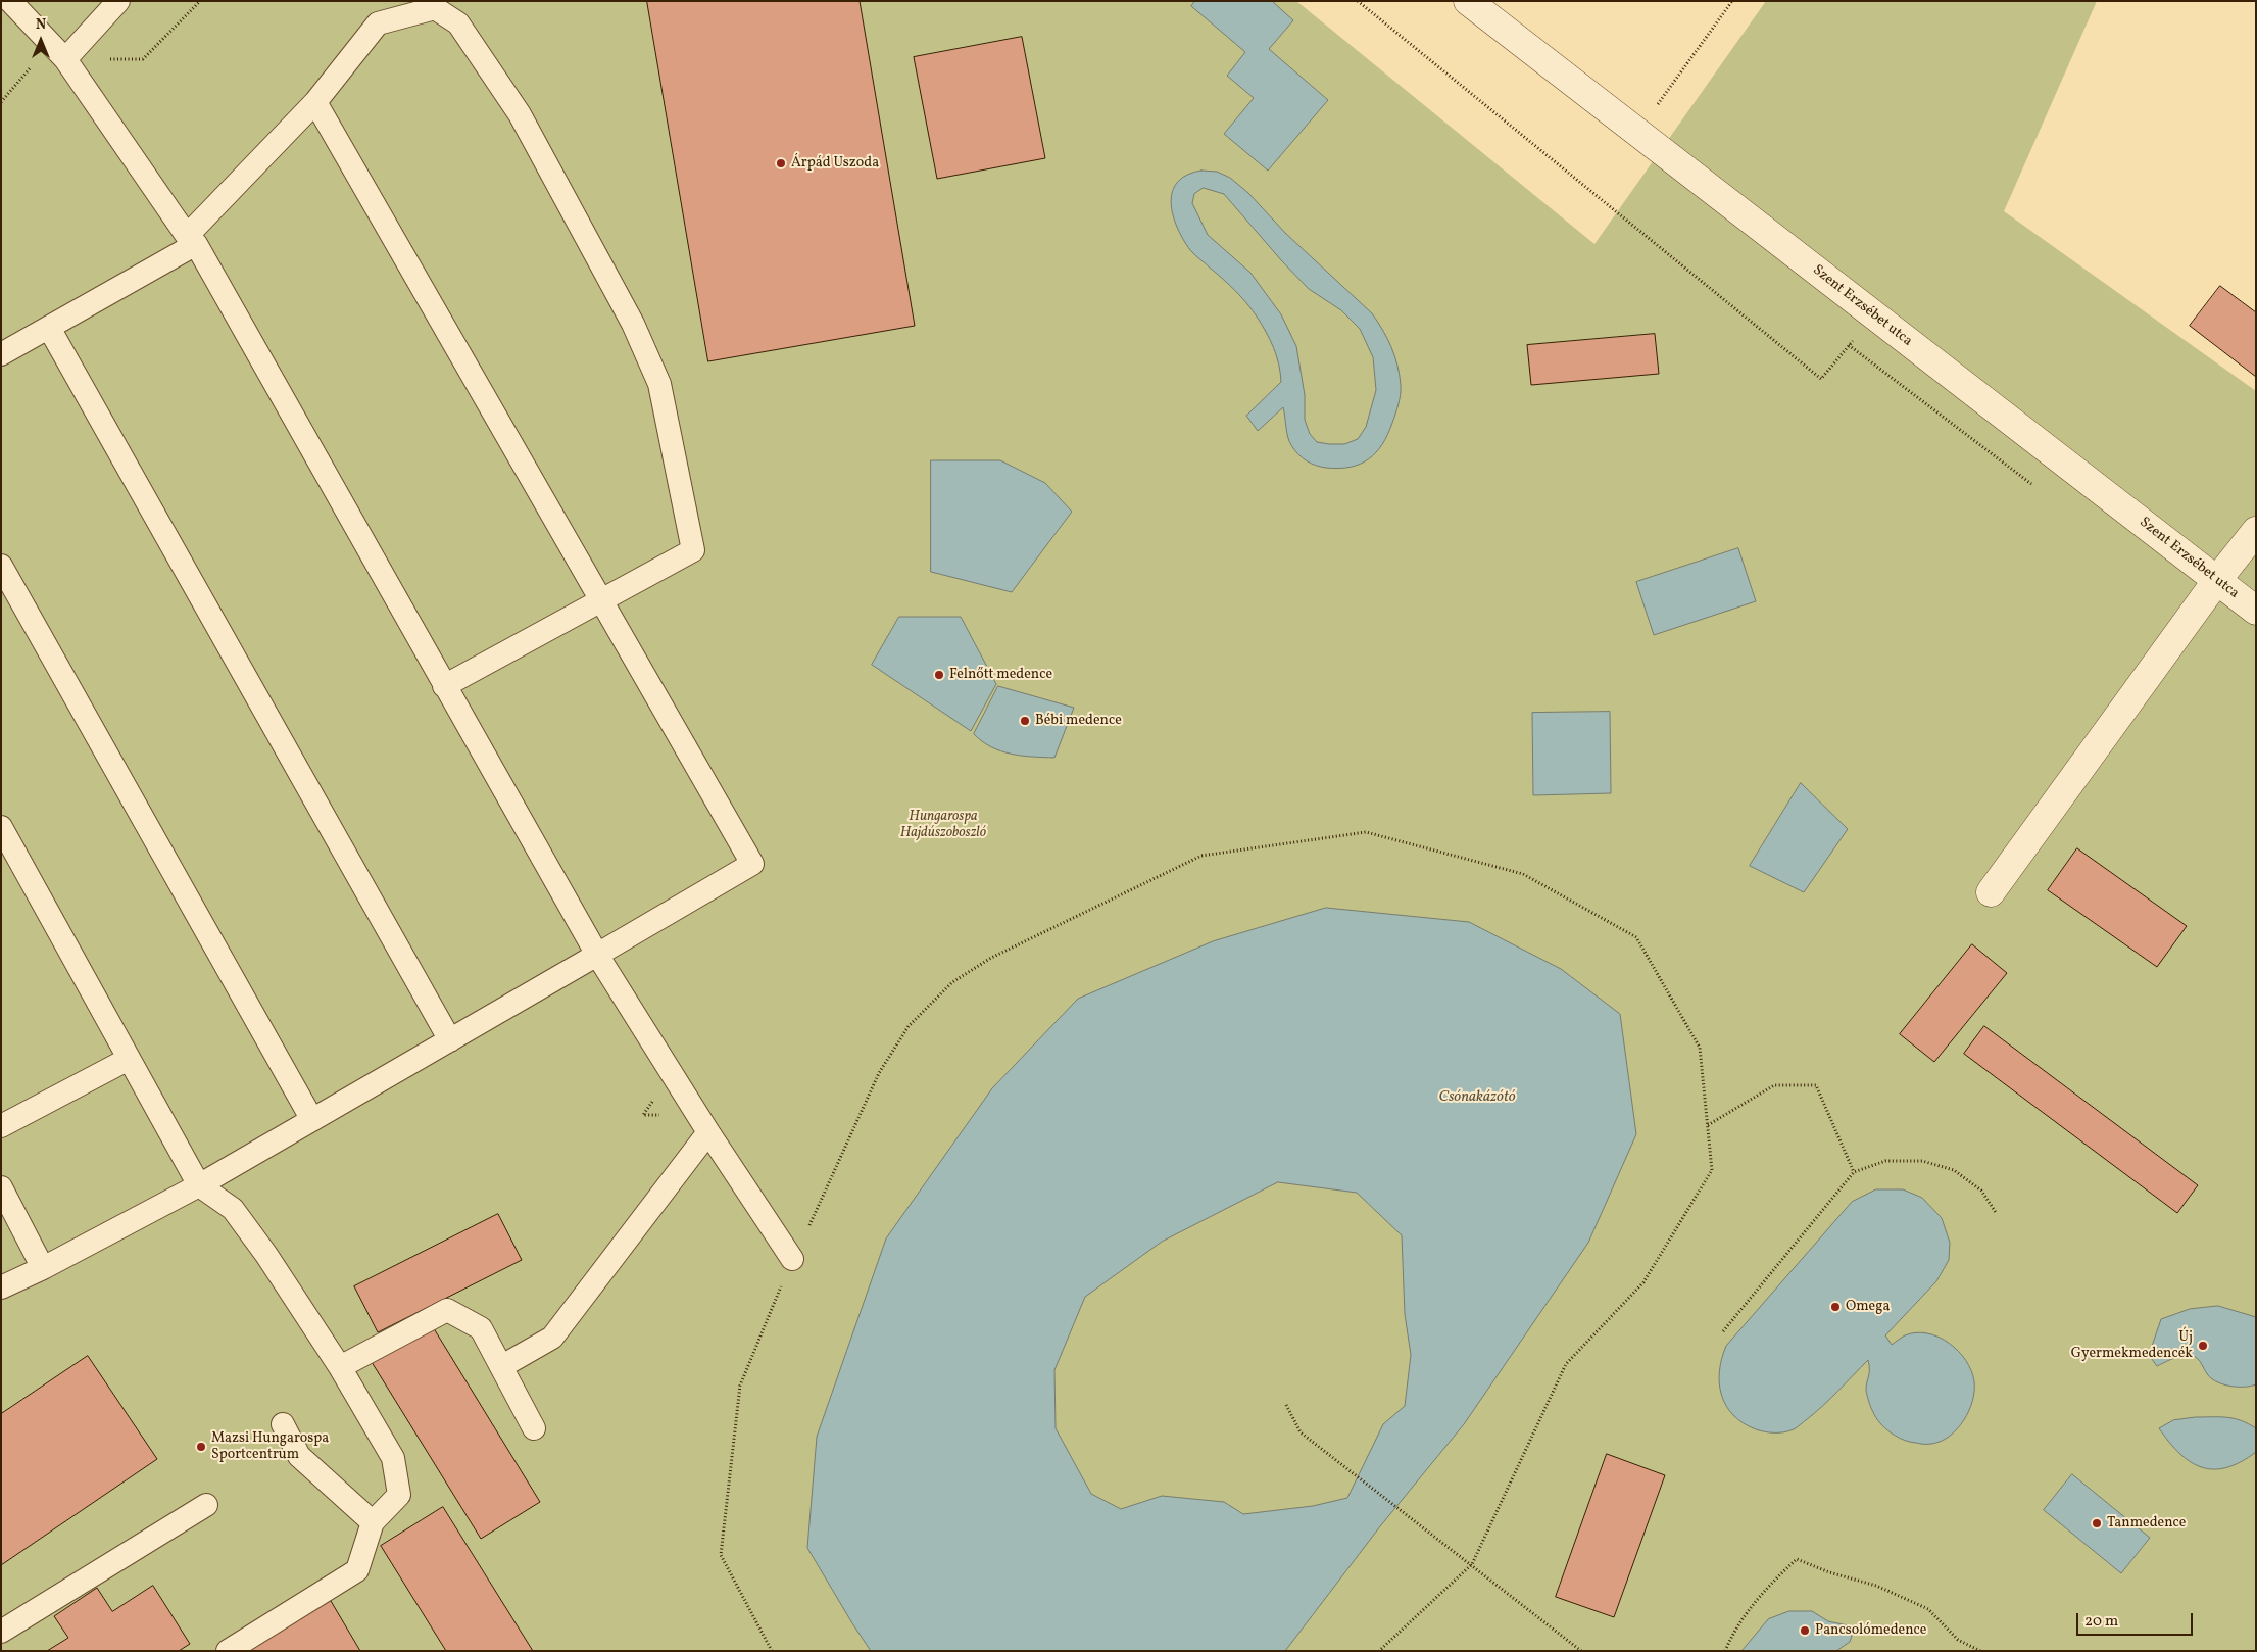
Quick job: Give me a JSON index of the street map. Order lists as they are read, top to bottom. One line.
{"streets":{"street":["Szent Erzsébet utca"]},"water":["Csónakázótó"],"parks":["Hungarospa Hajdúszoboszló"],"places":["Árpád Uszoda","Felnőtt medence","Bébi medence","Omega","Új Gyermekmedencék","Mazsi Hungarospa Sportcentrum","Tanmedence","Pancsolómedence"],"scale_bar":"20 m","north":"top"}
